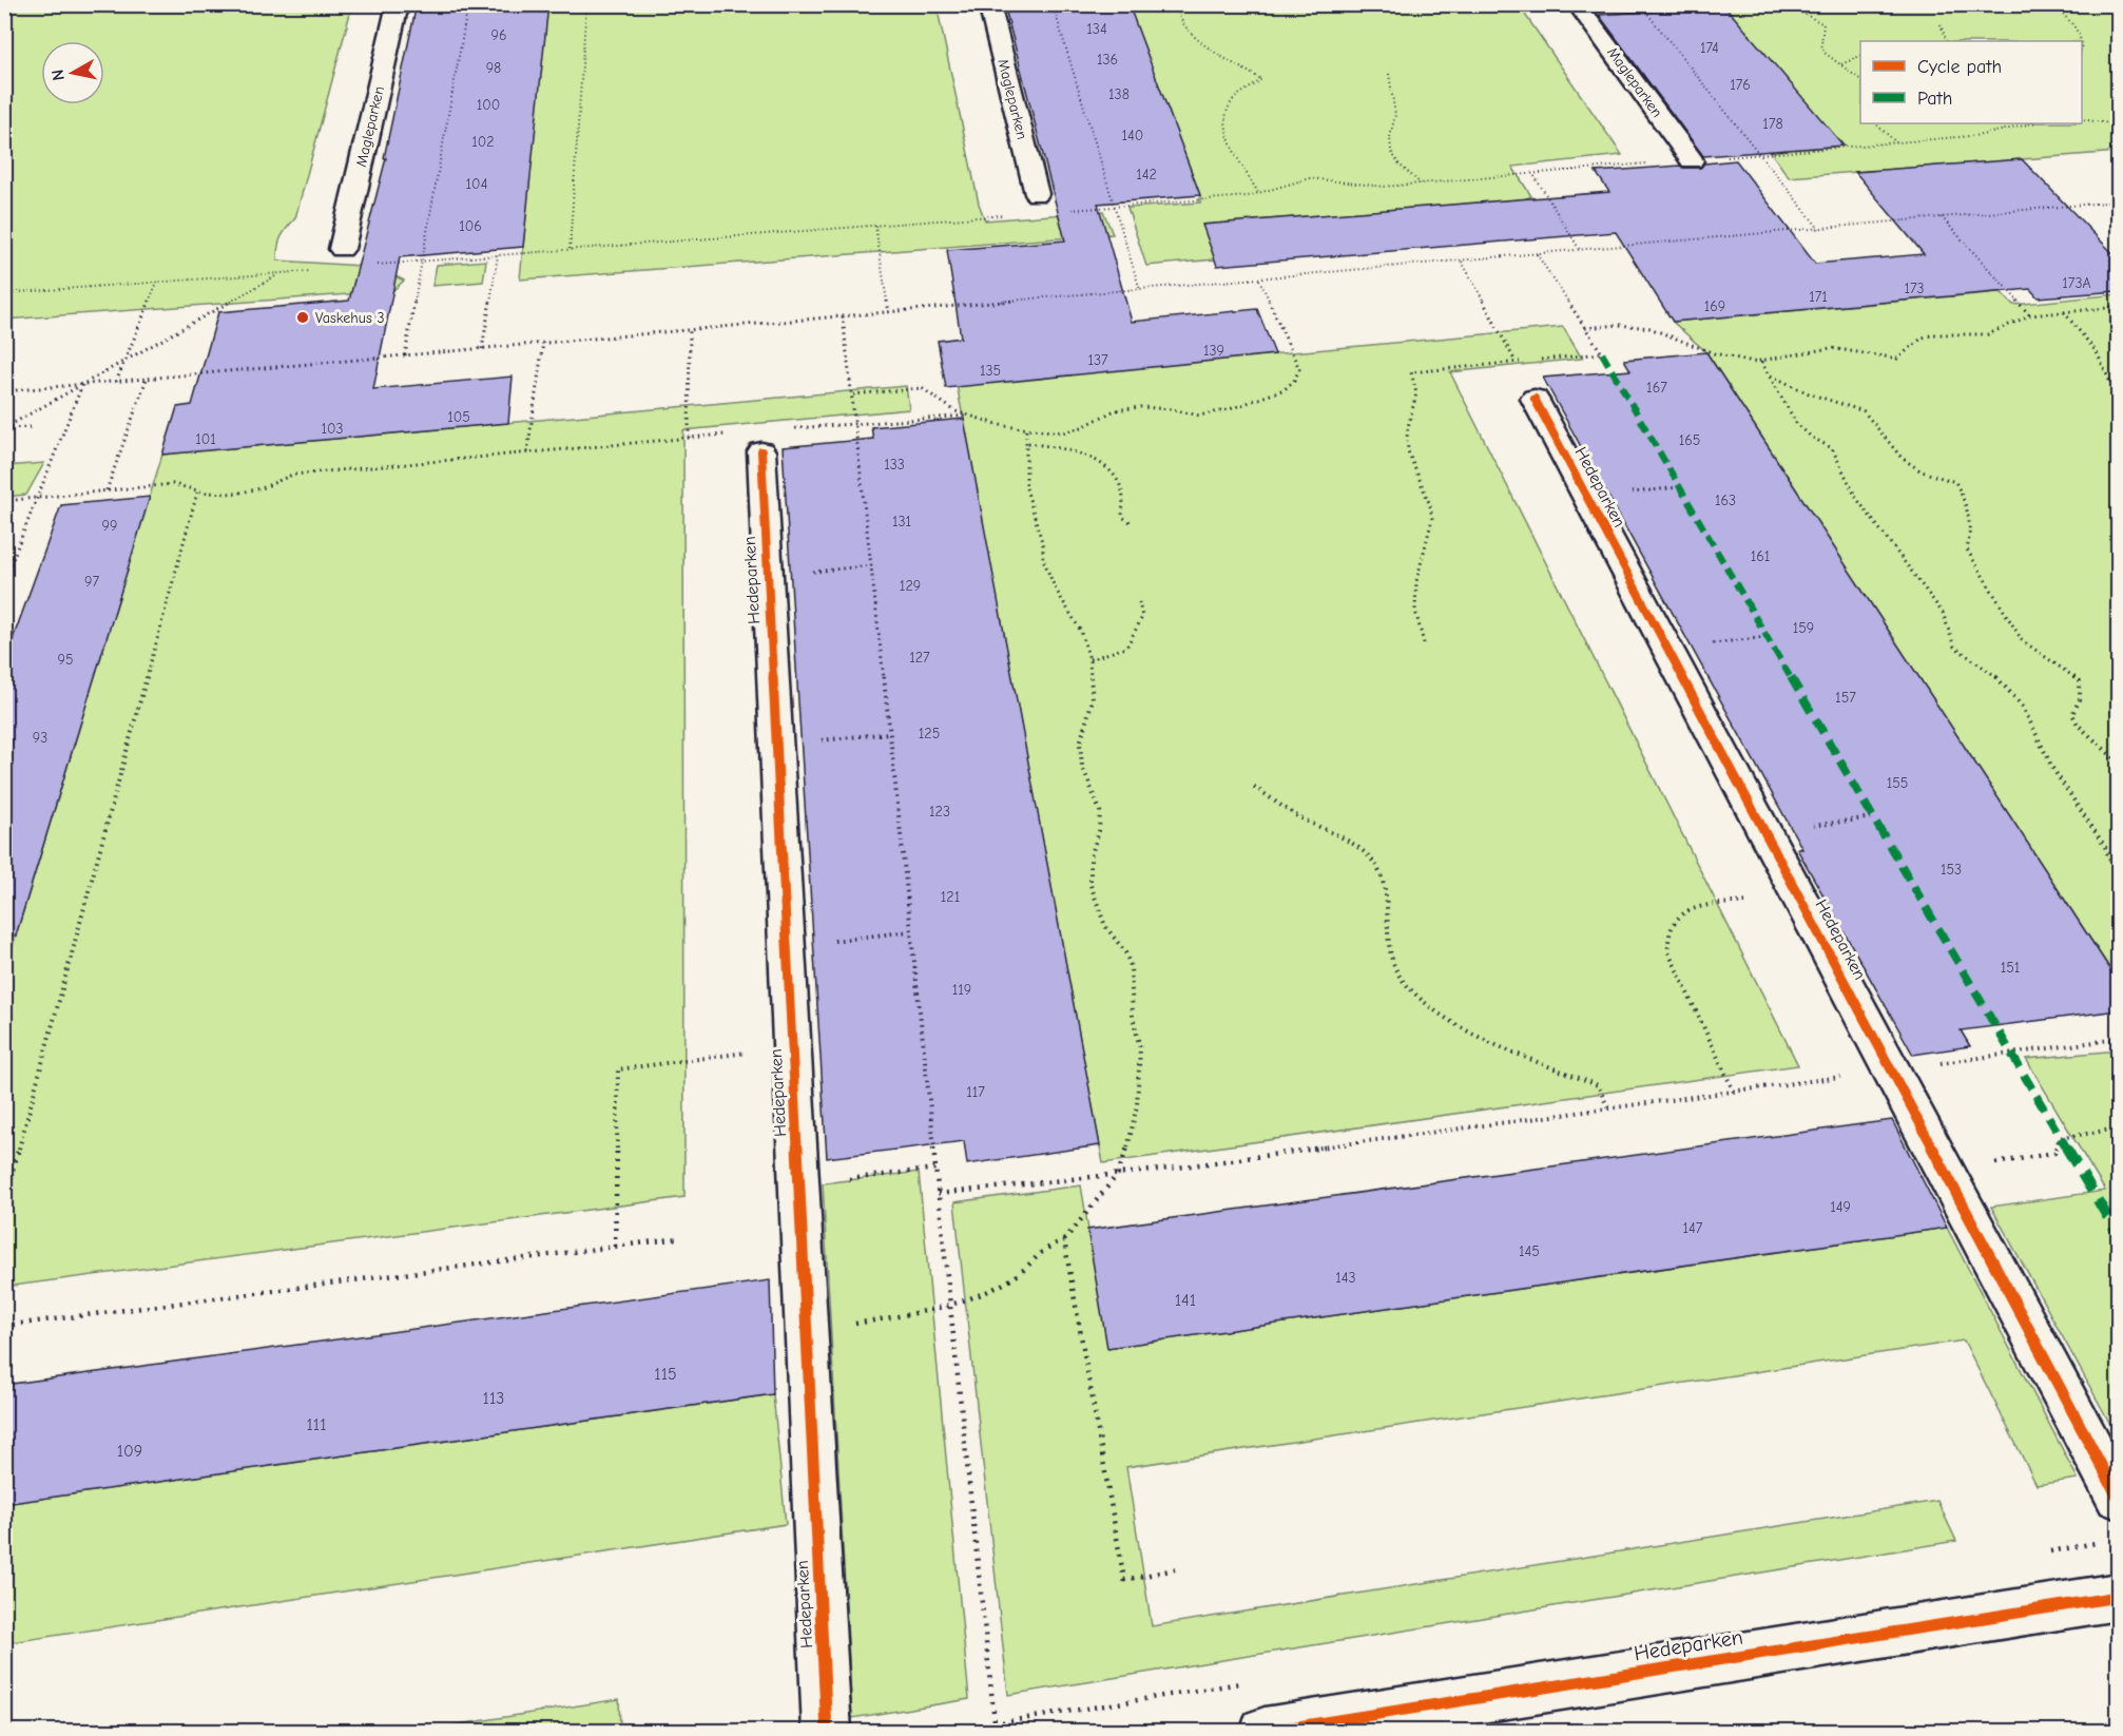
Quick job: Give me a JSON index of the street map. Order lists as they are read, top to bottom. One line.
{"streets":{"street":["Magleparken","Hedeparken"]},"places":["Vaskehus 3"],"house_numbers":["134","96","174","136","98","176","138","100","178","140","102","142","104","106","173A","173","171","169","139","137","135","167","105","103","101","165","133","163","131","99","161","97","129","159","127","95","157","125","93","155","123","153","121","151","119","117","149","147","145","143","141","115","113","111","109"],"legend":["Cycle path","Path"],"north":"left"}
